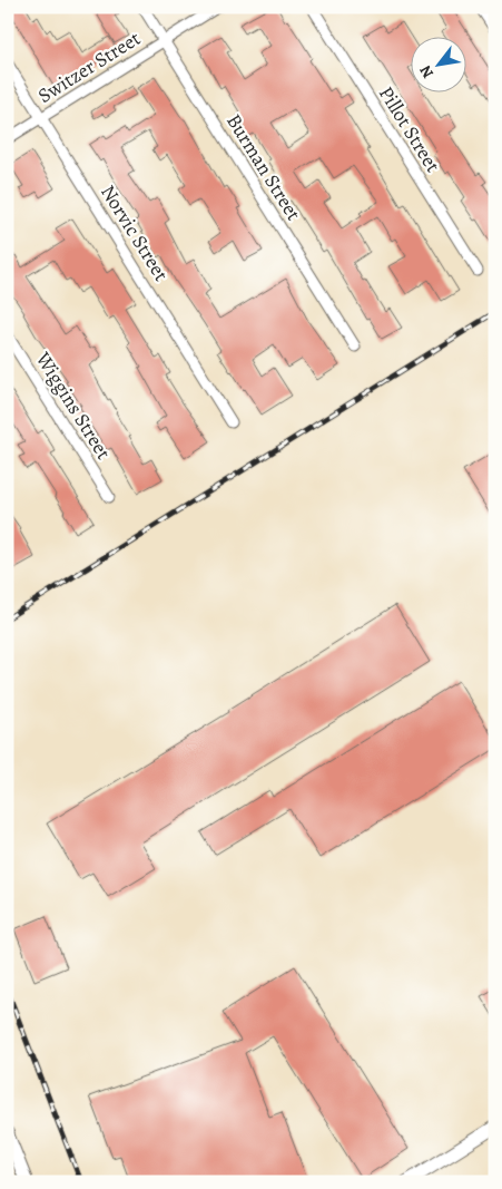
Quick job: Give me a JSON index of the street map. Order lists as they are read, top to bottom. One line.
{"streets":{"street":["Switzer Street","Pillot Street","Burman Street","Norvic Street","Wiggins Street"]},"crossings":[["Switzer Street","Burman Street"],["Switzer Street","Norvic Street"]],"north":"bottom left"}
